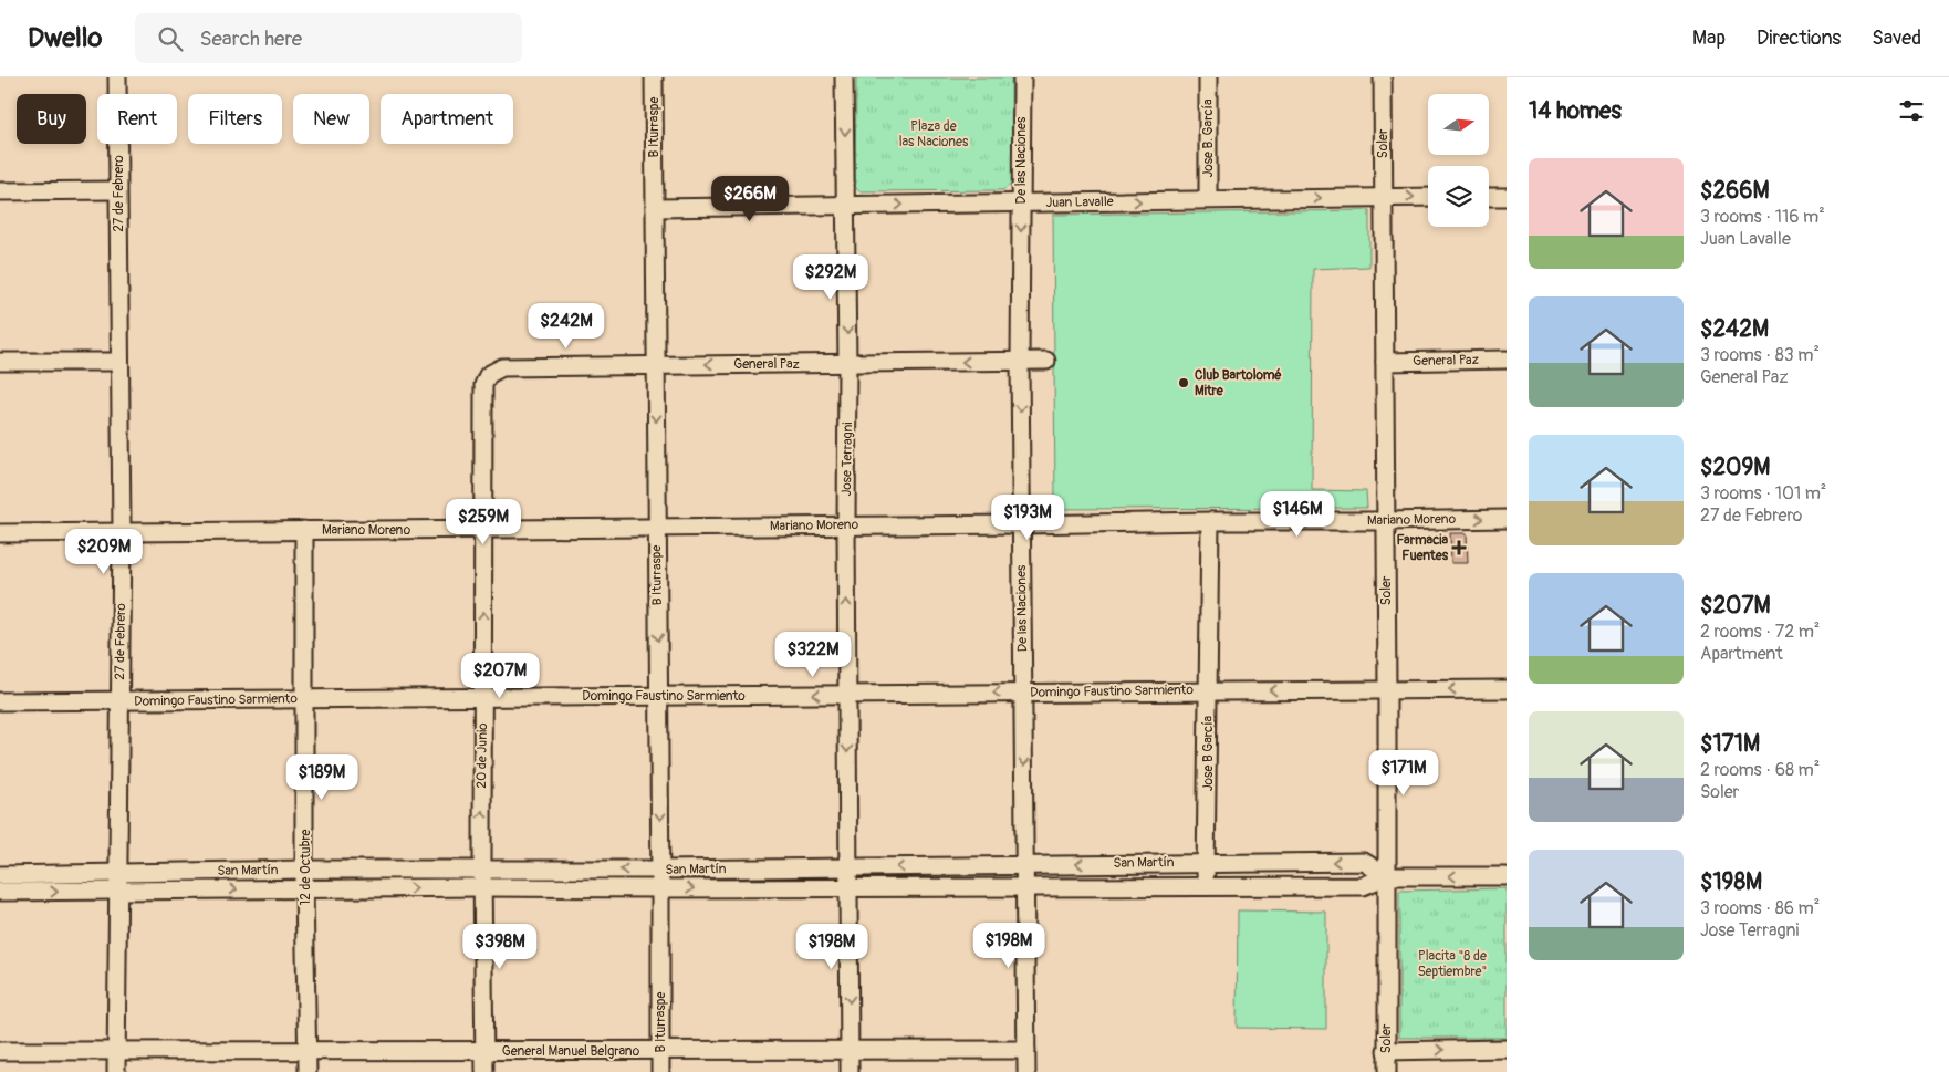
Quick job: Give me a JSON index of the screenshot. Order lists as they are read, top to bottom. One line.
{"streets":{"street":["B Iturraspe","Jose B. García","Soler","De las Naciones","27 de Febrero","Juan Lavalle","General Paz","Jose Terragni","Mariano Moreno","Domingo Faustino Sarmiento","Jose B García","20 de Junio","San Martín","12 de Octubre","General Manuel Belgrano"]},"crossings":[["B Iturraspe","Juan Lavalle"],["B Iturraspe","General Paz"],["B Iturraspe","Mariano Moreno"],["B Iturraspe","Domingo Faustino Sarmiento"],["B Iturraspe","San Martín"],["B Iturraspe","General Manuel Belgrano"],["Jose B. García","Juan Lavalle"],["Soler","Juan Lavalle"],["Soler","General Paz"],["Soler","Mariano Moreno"],["Soler","Domingo Faustino Sarmiento"],["Soler","San Martín"],["De las Naciones","Juan Lavalle"],["De las Naciones","General Paz"],["De las Naciones","Mariano Moreno"],["De las Naciones","Domingo Faustino Sarmiento"],["De las Naciones","San Martín"],["De las Naciones","General Manuel Belgrano"],["27 de Febrero","Mariano Moreno"],["27 de Febrero","Domingo Faustino Sarmiento"],["27 de Febrero","San Martín"],["27 de Febrero","General Manuel Belgrano"],["Juan Lavalle","Jose Terragni"],["General Paz","Jose Terragni"],["General Paz","20 de Junio"],["Jose Terragni","Mariano Moreno"],["Jose Terragni","Domingo Faustino Sarmiento"],["Jose Terragni","San Martín"],["Jose Terragni","General Manuel Belgrano"],["Mariano Moreno","Jose B García"],["Mariano Moreno","20 de Junio"],["Mariano Moreno","12 de Octubre"],["Domingo Faustino Sarmiento","Jose B García"],["Domingo Faustino Sarmiento","20 de Junio"],["Domingo Faustino Sarmiento","12 de Octubre"],["Jose B García","San Martín"],["20 de Junio","San Martín"],["20 de Junio","General Manuel Belgrano"],["San Martín","12 de Octubre"],["12 de Octubre","General Manuel Belgrano"]],"one_way":["B Iturraspe","De las Naciones","Juan Lavalle","General Paz","Domingo Faustino Sarmiento","20 de Junio"],"parks":["Plaza de las Naciones","Placita \"8 de Septiembre\""],"places":{"other":["Club Bartolomé Mitre"],"health":["Farmacia Fuentes"]},"north":"right","page":{"header":"Dwello","search":"Search here","nav":["Map","Directions","Saved"],"heading":"14 homes","chip":["Buy","Rent","Filters","New","Apartment"],"list":[{"name":"$266M","note":"3 rooms · 116 m² · Juan Lavalle"},{"name":"$242M","note":"3 rooms · 83 m² · General Paz"},{"name":"$209M","note":"3 rooms · 101 m² · 27 de Febrero"},{"name":"$207M","note":"2 rooms · 72 m² · Apartment"},{"name":"$171M","note":"2 rooms · 68 m² · Soler"},{"name":"$198M","note":"3 rooms · 86 m² · Jose Terragni"}],"price":["$266M","$292M","$242M","$146M","$193M","$259M","$209M","$322M","$207M","$171M","$189M","$198M","$398M","$198M"]}}
